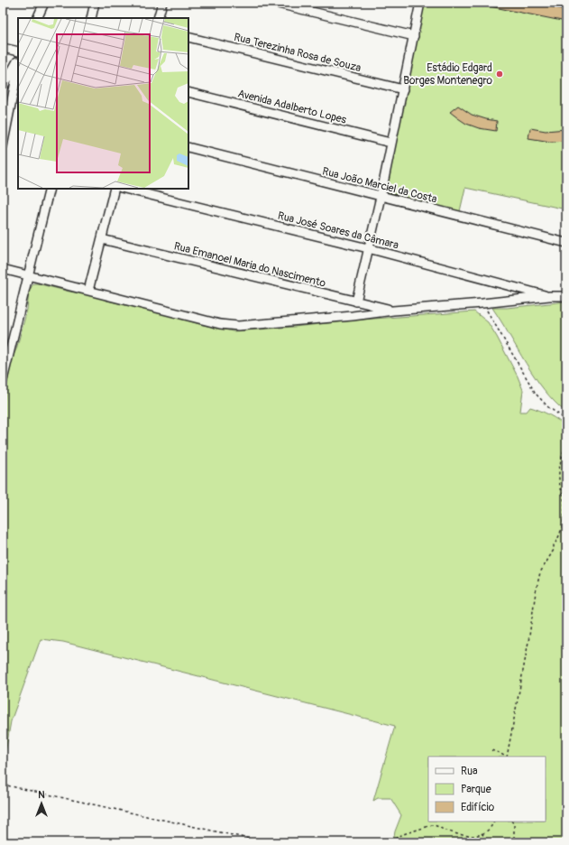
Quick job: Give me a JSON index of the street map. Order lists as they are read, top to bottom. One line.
{"streets":{"street":["Rua Terezinha Rosa de Souza","Avenida Adalberto Lopes","Rua João Marciel da Costa","Rua José Soares da Câmara","Rua Emanoel Maria do Nascimento"]},"places":["Estádio Edgard Borges Montenegro"],"legend":["Rua","Parque","Edifício"],"north":"top"}
